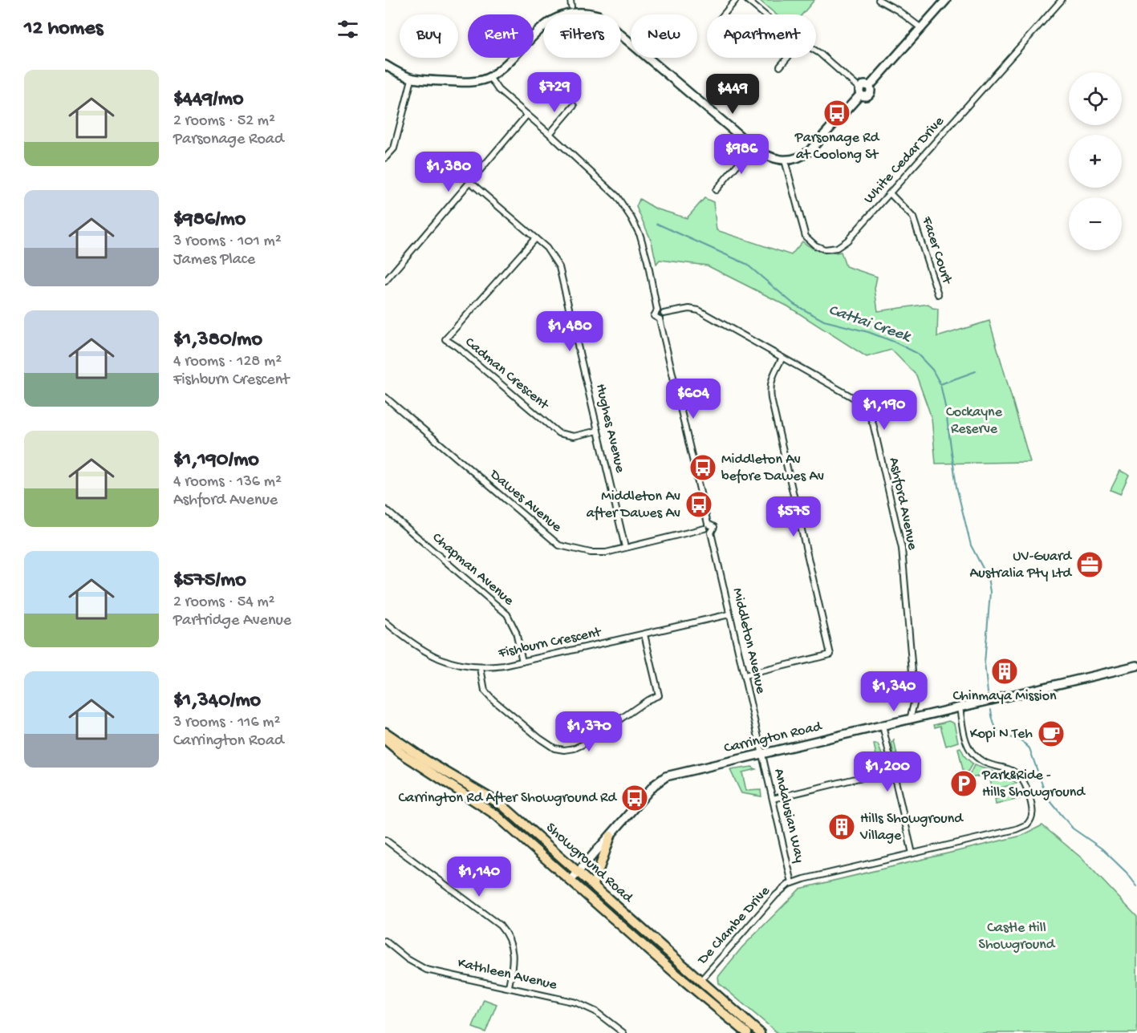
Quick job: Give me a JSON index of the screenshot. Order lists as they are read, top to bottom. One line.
{"streets":{"main road":["Showground Road"],"street":["White Cedar Drive","Facer Court","Cadman Crescent","Hughes Avenue","Dawes Avenue","Ashford Avenue","Chapman Avenue","Middleton Avenue","Fishburn Crescent","Carrington Road","Andalusian Way","De Clambe Drive","Kathleen Avenue"]},"crossings":[["White Cedar Drive","Facer Court"],["Cadman Crescent","Hughes Avenue"],["Hughes Avenue","Dawes Avenue"],["Dawes Avenue","Middleton Avenue"],["Ashford Avenue","Carrington Road"],["Chapman Avenue","Fishburn Crescent"],["Middleton Avenue","Fishburn Crescent"],["Middleton Avenue","Carrington Road"],["Middleton Avenue","Andalusian Way"],["Carrington Road","Andalusian Way"],["Carrington Road","Showground Road"],["Carrington Road","De Clambe Drive"],["Andalusian Way","De Clambe Drive"],["Showground Road","De Clambe Drive"]],"water":["Cattai Creek"],"parks":["Cockayne Reserve","Castle Hill Showground"],"places":{"bus stop":["Parsonage Rd at Coolong St","Middleton Av before Dawes Av","Middleton Av after Dawes Av","Carrington Rd After Showground Rd"],"office":["UV-Guard Australia Pty Ltd"],"building":["Chinmaya Mission","Hills Showground Village"],"cafe":["Kopi N Teh"],"parking":["Park&Ride - Hills Showground"]},"page":{"heading":"12 homes","chip":["Buy","Rent","Filters","New","Apartment"],"list":[{"name":"$449/mo","note":"2 rooms · 52 m² · Parsonage Road"},{"name":"$986/mo","note":"3 rooms · 101 m² · James Place"},{"name":"$1,380/mo","note":"4 rooms · 128 m² · Fishburn Crescent"},{"name":"$1,190/mo","note":"4 rooms · 136 m² · Ashford Avenue"},{"name":"$575/mo","note":"2 rooms · 54 m² · Partridge Avenue"},{"name":"$1,340/mo","note":"3 rooms · 116 m² · Carrington Road"}],"map_buttons":["+","−"],"price":["$729","$449","$986","$1,380","$1,480","$604","$1,190","$575","$1,340","$1,370","$1,200","$1,140"]}}
